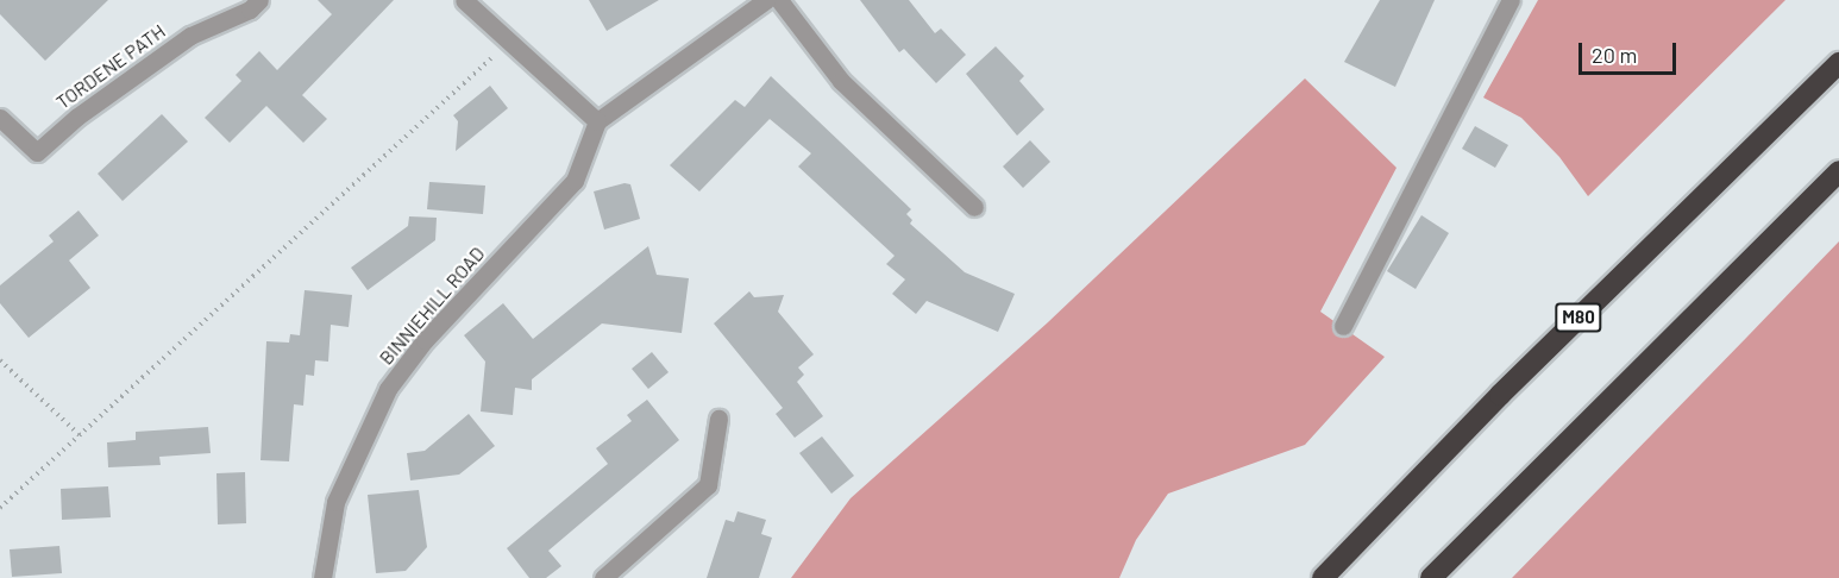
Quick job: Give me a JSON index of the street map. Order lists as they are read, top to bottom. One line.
{"streets":{"highway":["M80"],"street":["TORDENE PATH","BINNIEHILL ROAD"]},"scale_bar":"20 m"}
